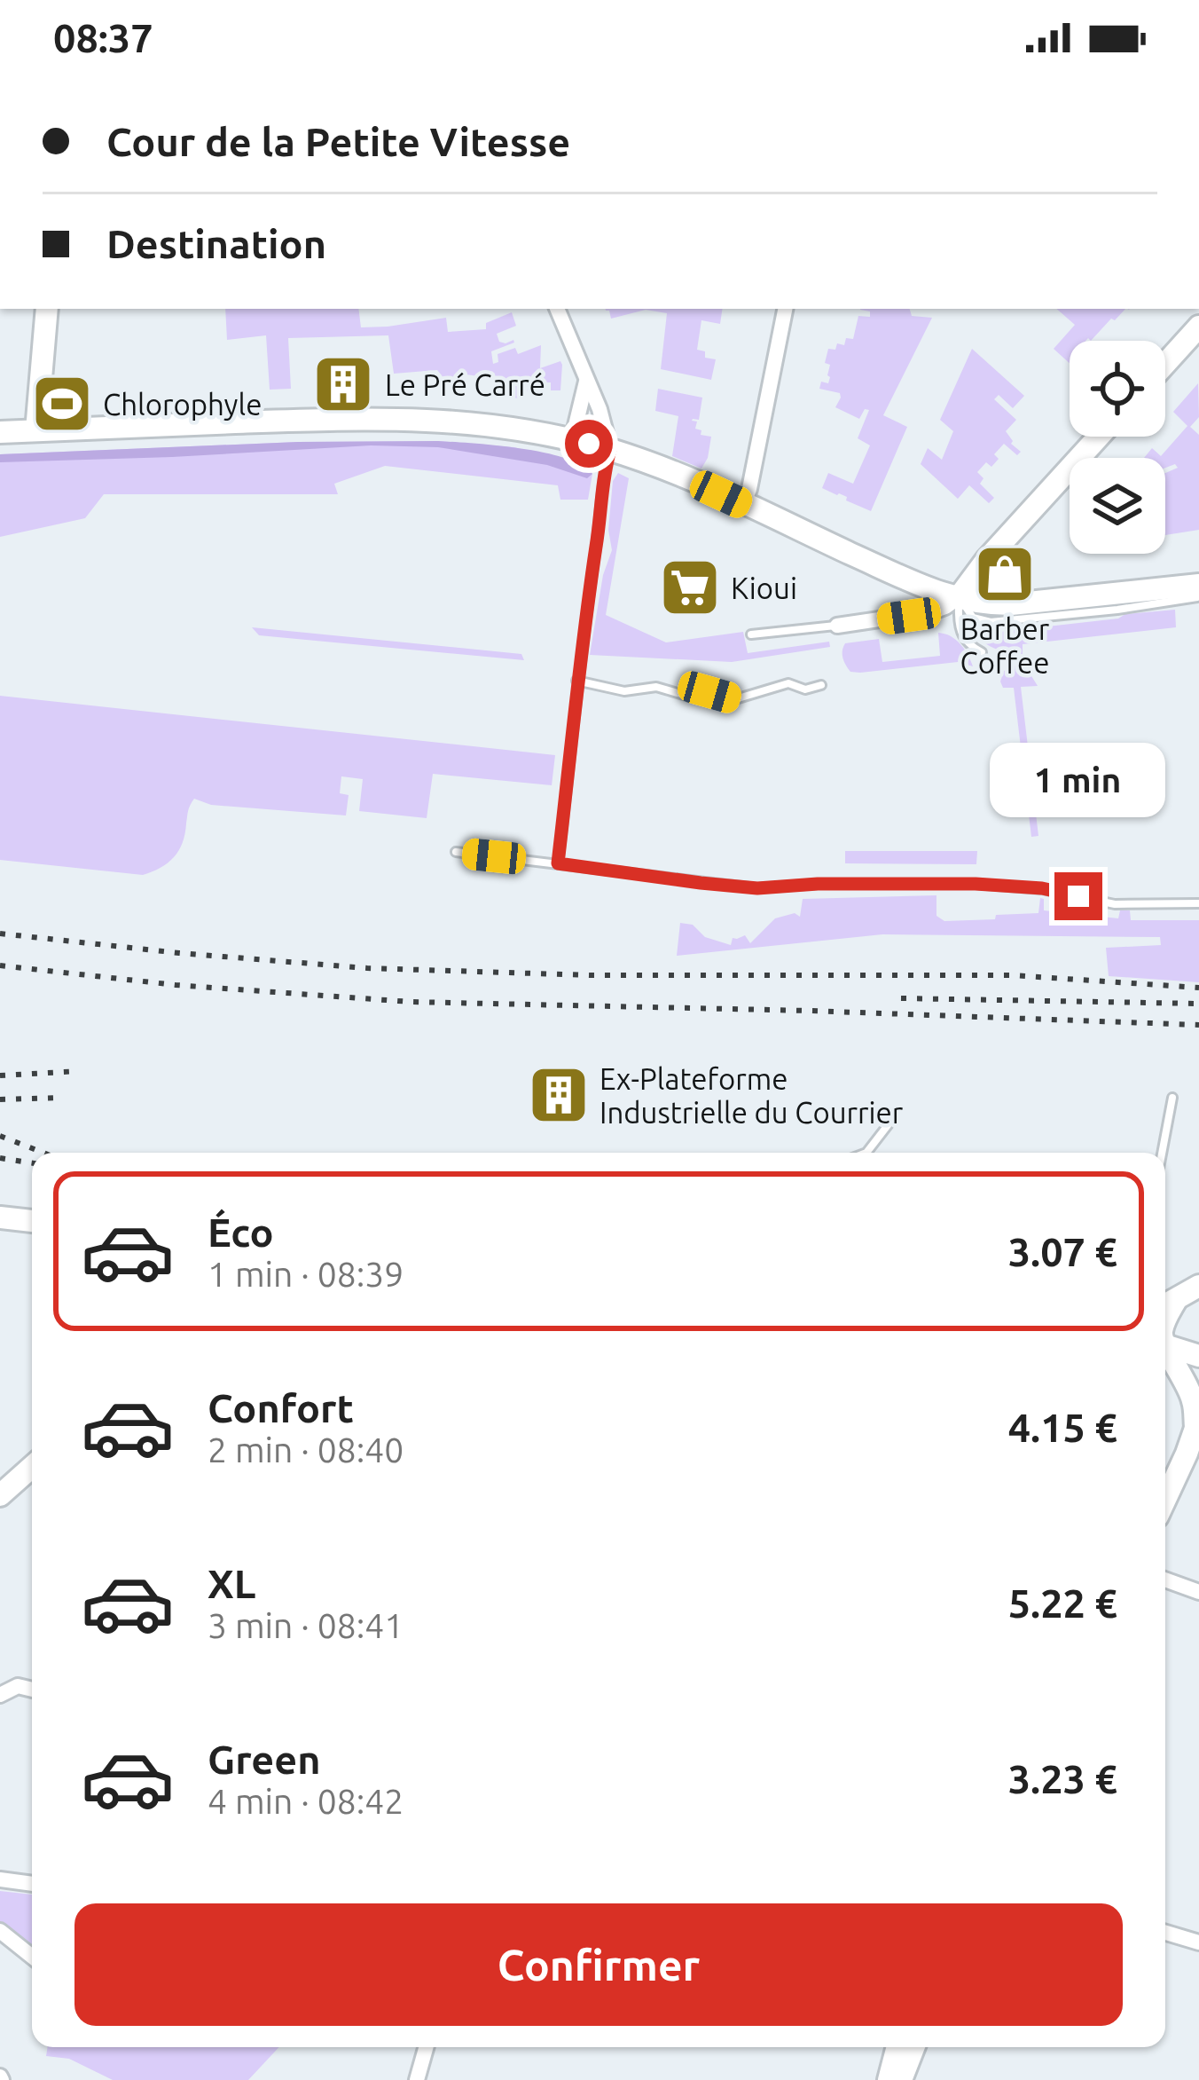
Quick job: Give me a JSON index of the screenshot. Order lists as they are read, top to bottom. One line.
{"places":{"building":["Le Pré Carré","Ex-Plateforme Industrielle du Courrier"],"sports":["Chlorophyle"],"shop":["Barber Coffee"],"supermarket":["Kioui"]},"page":{"status":"08:37","banner":["Cour de la Petite Vitesse","Destination"],"bubble":"1 min","list":[{"name":"Éco","note":"1 min · 08:39","value":"3.07 €"},{"name":"Confort","note":"2 min · 08:40","value":"4.15 €"},{"name":"XL","note":"3 min · 08:41","value":"5.22 €"},{"name":"Green","note":"4 min · 08:42","value":"3.23 €"}],"buttons":"Confirmer"}}
